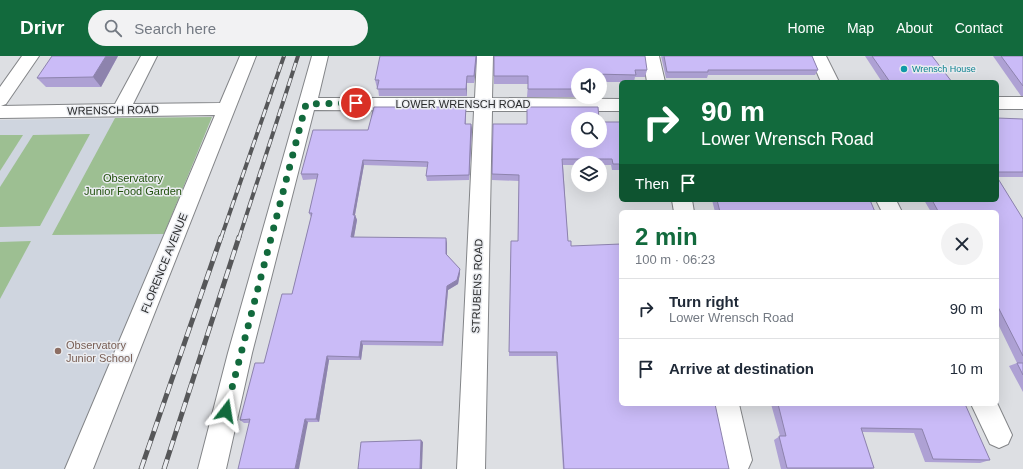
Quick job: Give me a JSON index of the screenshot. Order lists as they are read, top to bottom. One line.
{"streets":{"street":["LOWER WRENSCH ROAD","WRENSCH ROAD","FLORENCE AVENUE","STRUBENS ROAD"]},"crossings":[["LOWER WRENSCH ROAD","STRUBENS ROAD"],["WRENSCH ROAD","FLORENCE AVENUE"]],"parks":["Observatory Junior Food Garden"],"places":["Wrensch House","Observatory Junior School"],"page":{"header":"Drivr","search":"Search here","nav":["Home","Map","About","Contact"],"turn":["90 m","Lower Wrensch Road"],"then":"Then","heading":["2 min","100 m · 06:23"],"list":[{"name":"Turn right","note":"Lower Wrensch Road","value":"90 m"},{"name":"Arrive at destination","value":"10 m"}]}}
